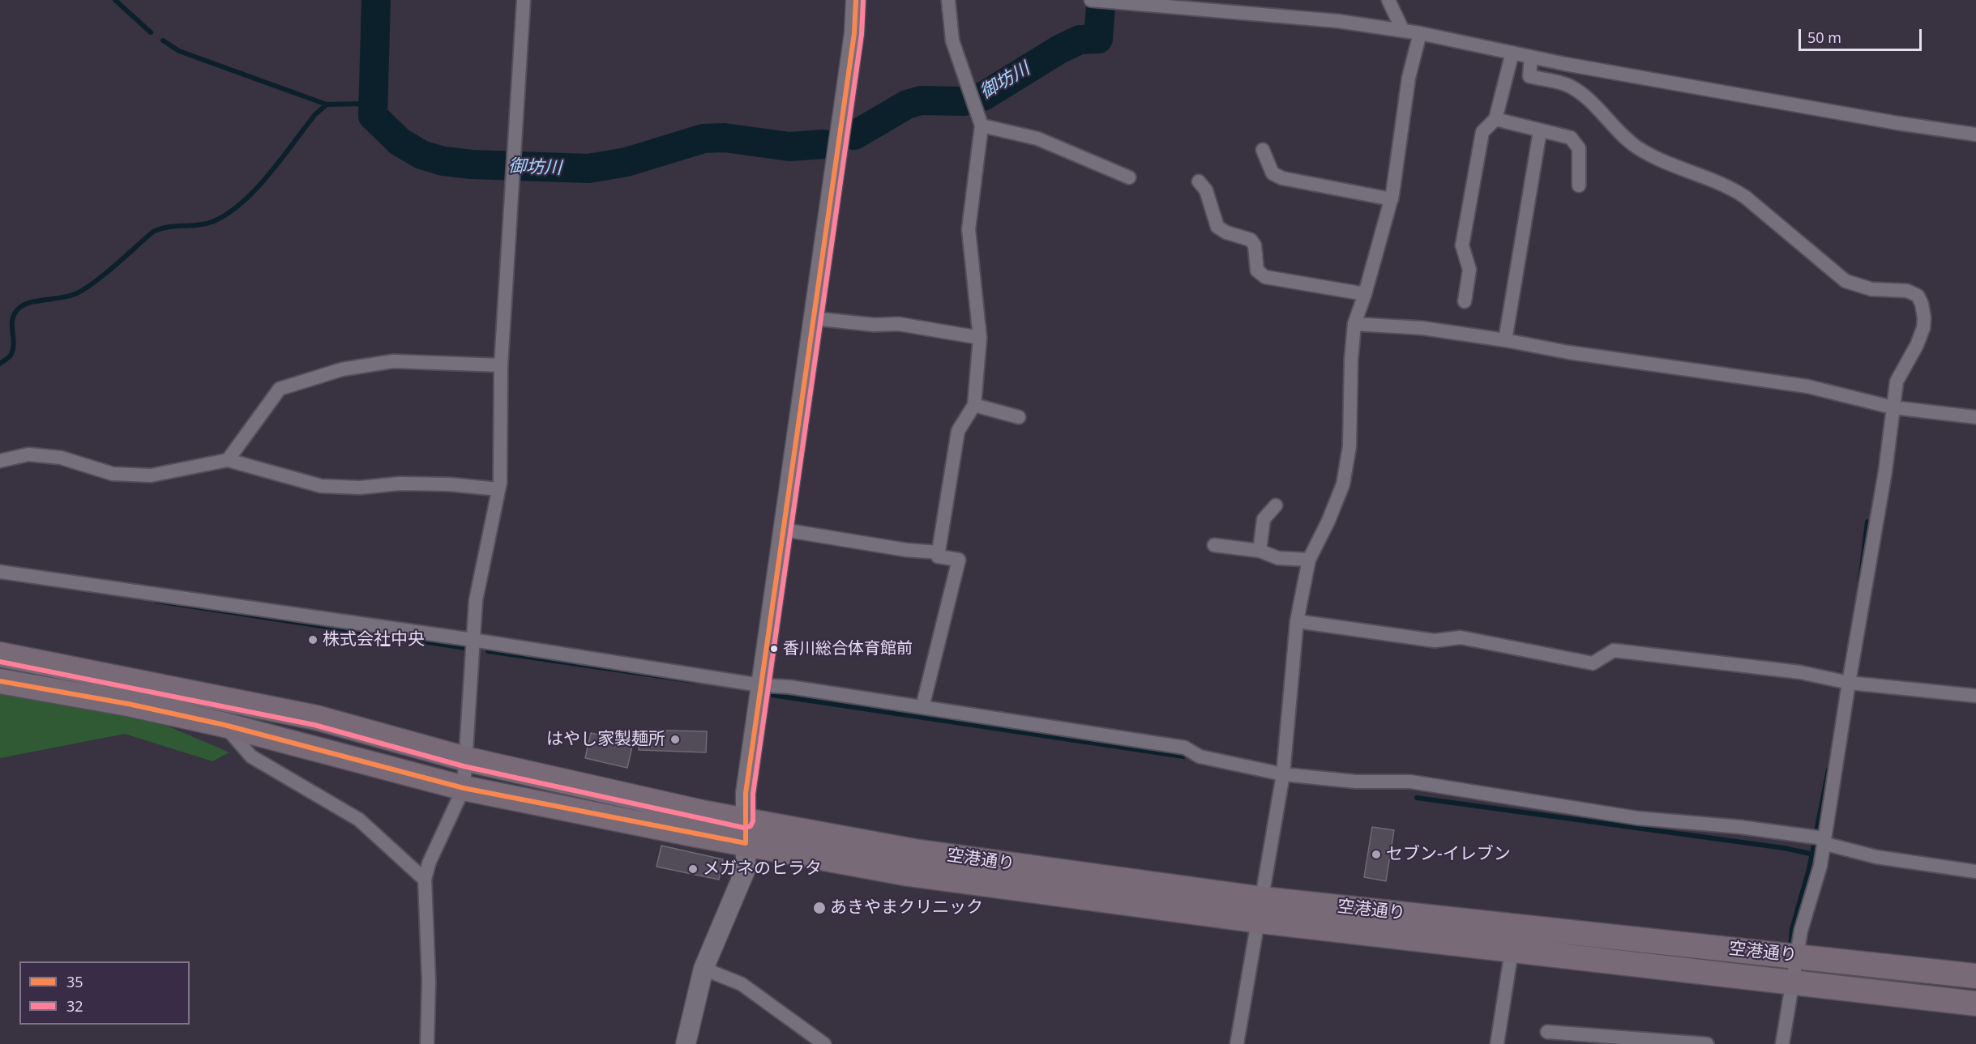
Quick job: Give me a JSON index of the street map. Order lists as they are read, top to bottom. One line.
{"streets":{"highway":["空港通り"]},"water":["御坊川"],"places":["株式会社中央","香川総合体育館前","はやし家製麺所","セブン-イレブン","メガネのヒラタ","あきやまクリニック"],"lines":["transit line 35","transit line 32"],"legend":["35","32"],"scale_bar":"50 m"}
